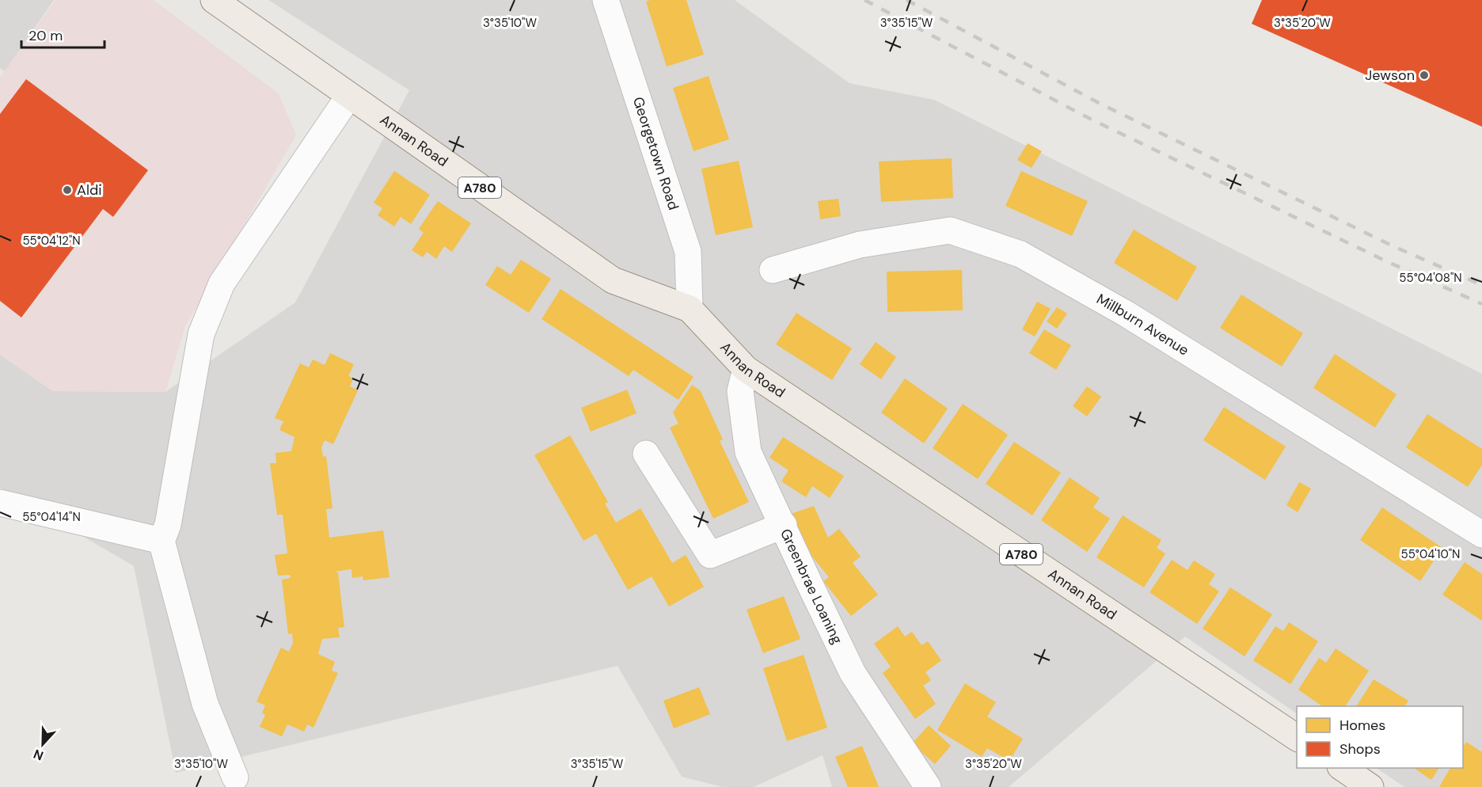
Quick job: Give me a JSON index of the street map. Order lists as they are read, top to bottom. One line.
{"streets":{"main road":["Annan Road","A780"],"street":["Georgetown Road","Millburn Avenue","Greenbrae Loaning"]},"crossings":[["Annan Road","Georgetown Road"],["Annan Road","Greenbrae Loaning"]],"places":["Jewson","Aldi"],"legend":["Homes","Shops"],"scale_bar":"20 m","north":"bottom","coordinates":["3°35'10\"W","3°35'20\"W","3°35'15\"W","55°04'12\"N","55°04'08\"N","55°04'14\"N","55°04'10\"N"]}
